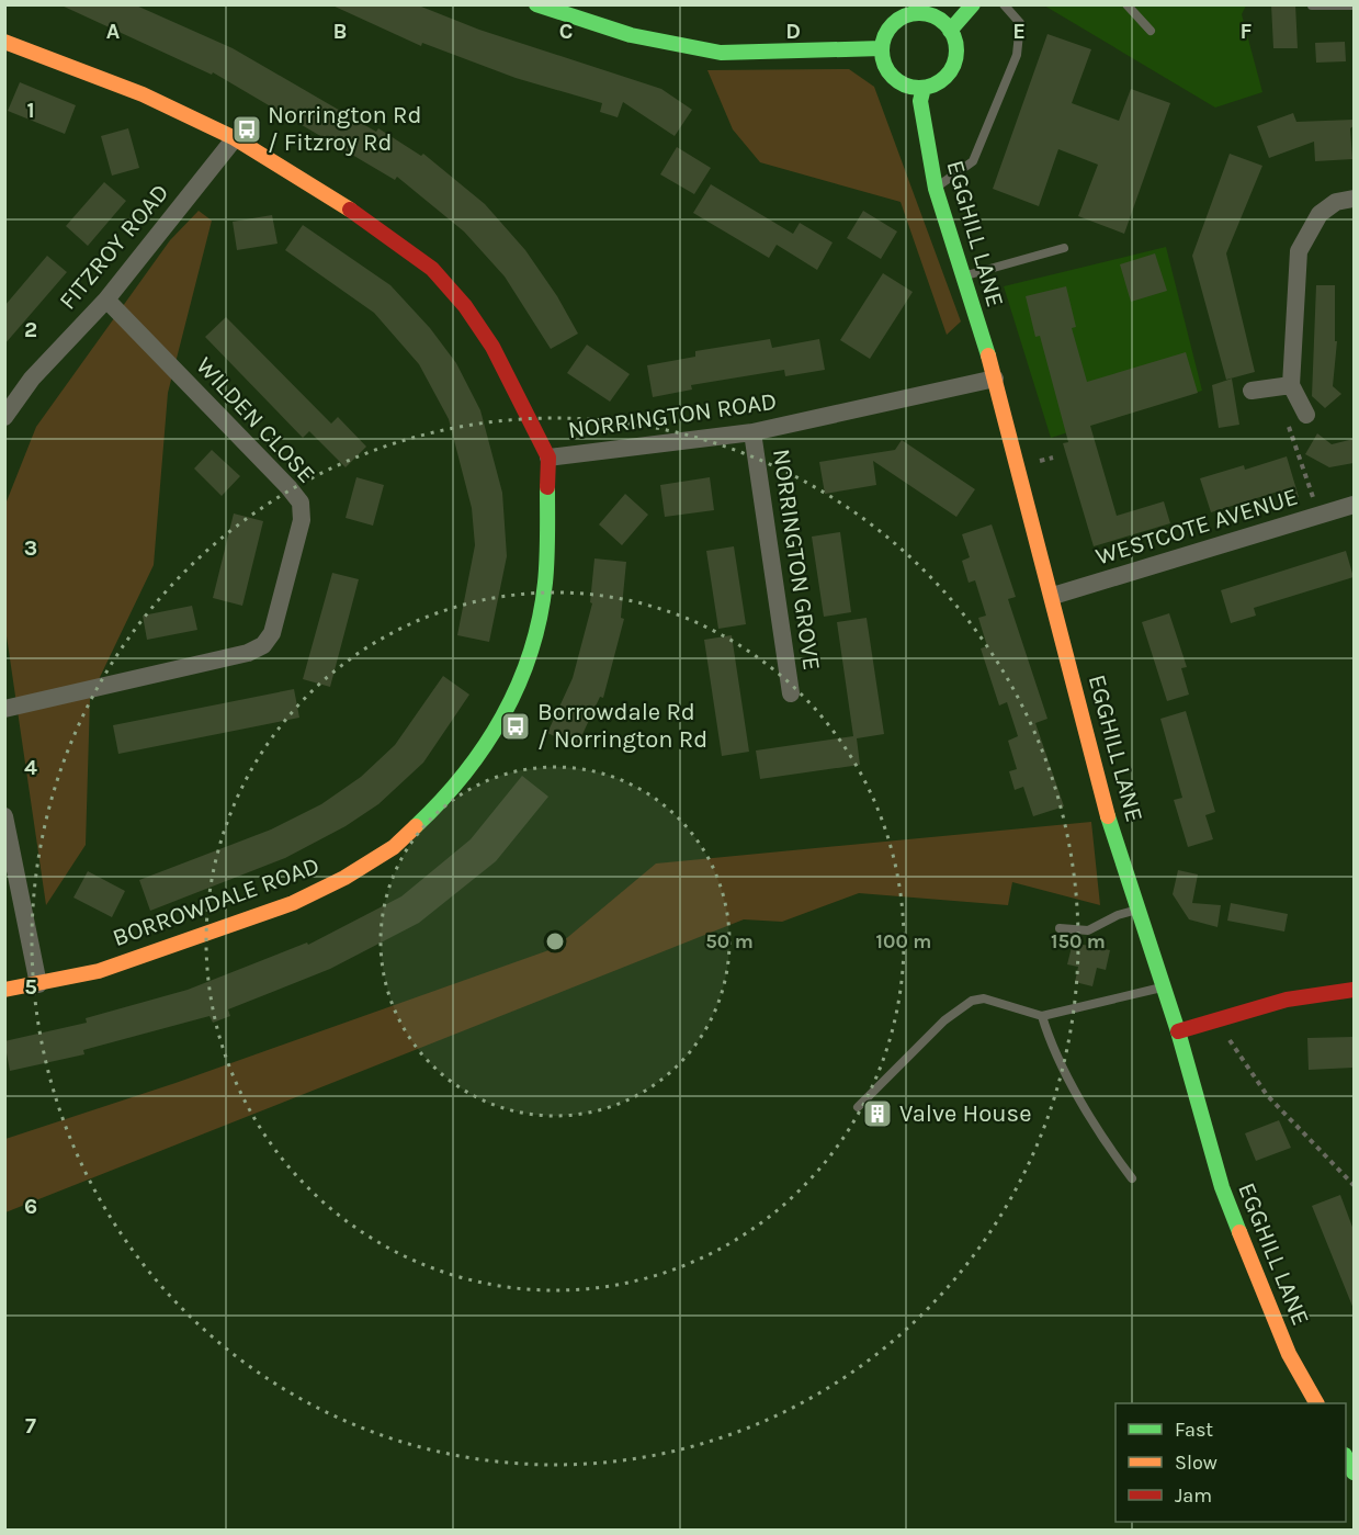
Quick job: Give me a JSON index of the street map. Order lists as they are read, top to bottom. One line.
{"streets":{"street":["EGGHILL LANE","FITZROY ROAD","NORRINGTON ROAD","WILDEN CLOSE","WESTCOTE AVENUE","NORRINGTON GROVE","BORROWDALE ROAD"]},"crossings":[["EGGHILL LANE","NORRINGTON ROAD"],["EGGHILL LANE","WESTCOTE AVENUE"],["FITZROY ROAD","NORRINGTON ROAD"],["FITZROY ROAD","WILDEN CLOSE"],["NORRINGTON ROAD","NORRINGTON GROVE"],["NORRINGTON ROAD","BORROWDALE ROAD"]],"places":{"bus stop":["Norrington Rd / Fitzroy Rd","Borrowdale Rd / Norrington Rd"],"building":["Valve House"]},"legend":["Fast","Slow","Jam"],"grid":{"columns":["A","B","C","D","E","F"],"rows":["1","2","3","4","5","6","7"]},"rings":["50 m","100 m","150 m"]}
